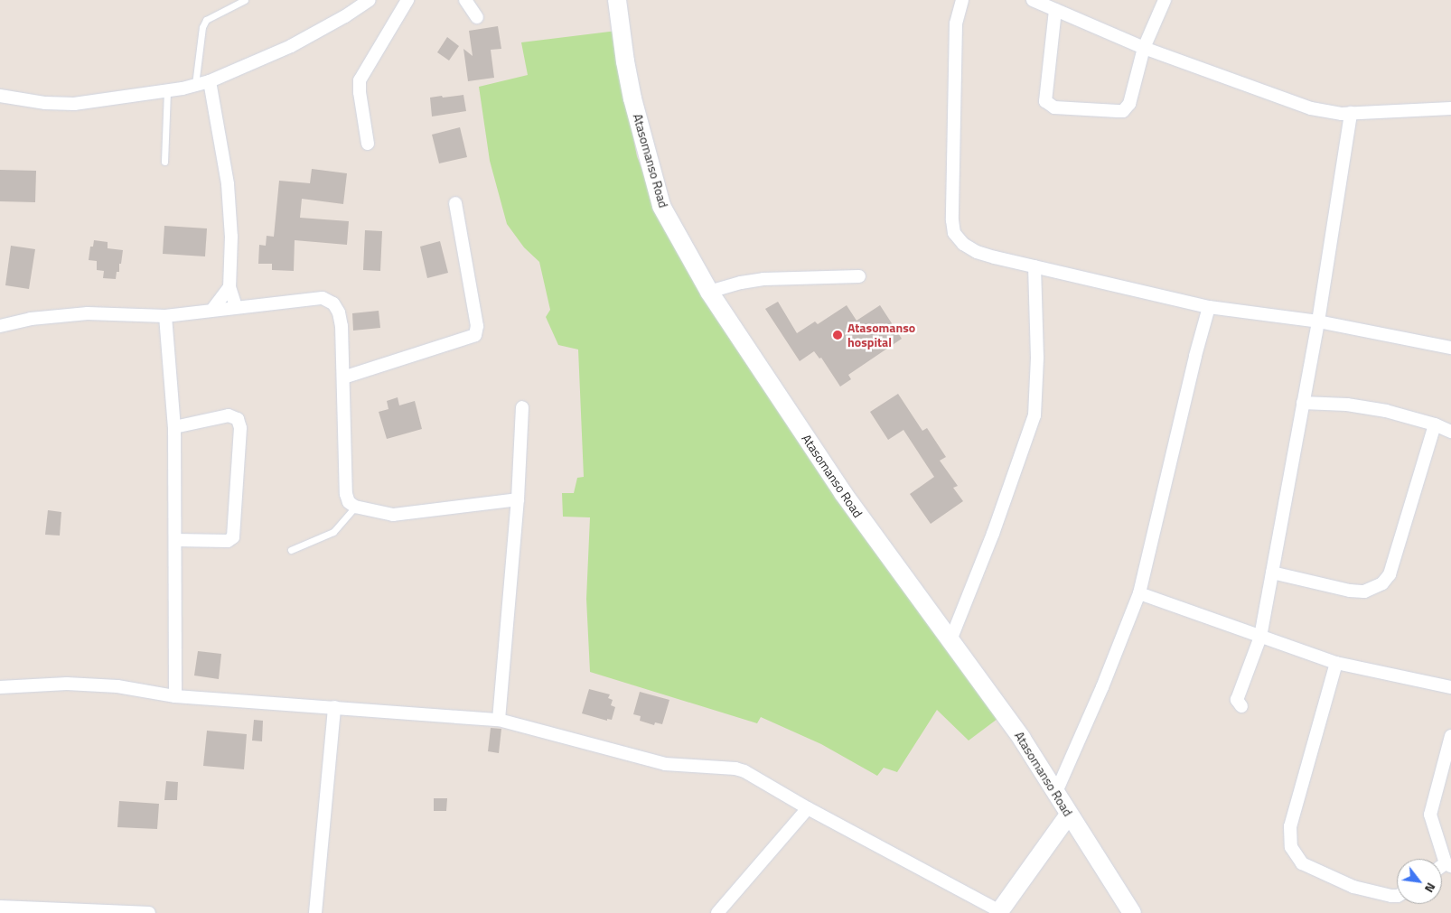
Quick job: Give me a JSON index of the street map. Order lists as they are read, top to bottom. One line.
{"streets":{"street":["Atasomanso Road"]},"places":["Atasomanso hospital"],"north":"bottom right"}
